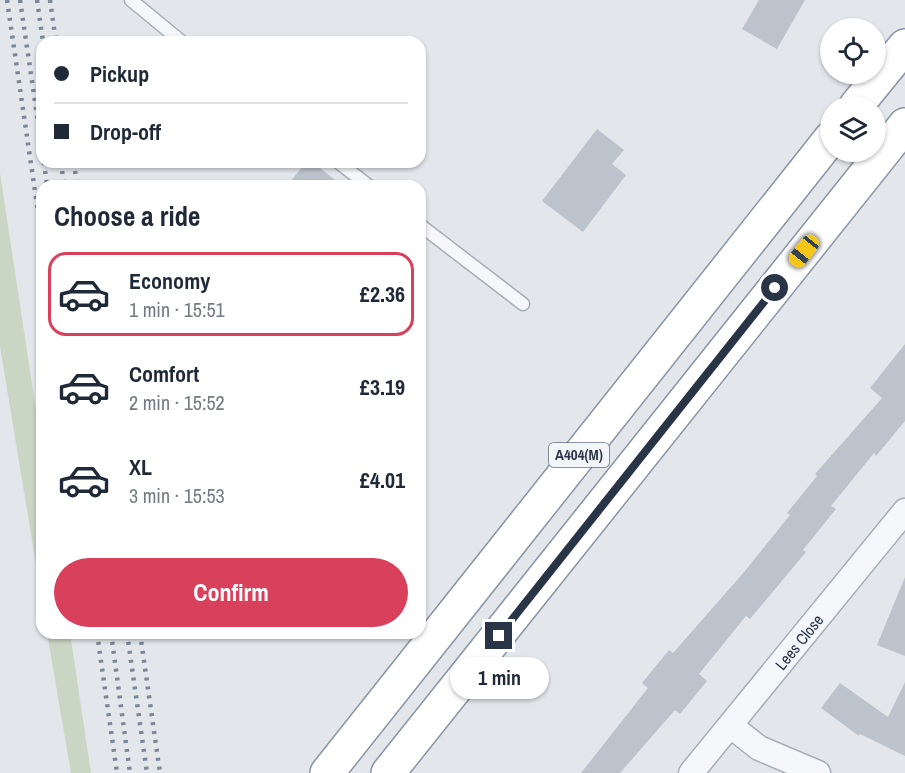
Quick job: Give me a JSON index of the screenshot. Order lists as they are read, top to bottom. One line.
{"streets":{"highway":["A404(M)"],"street":["Lees Close"]},"page":{"banner":["Pickup","Drop-off"],"heading":"Choose a ride","list":[{"name":"Economy","note":"1 min · 15:51","value":"£2.36"},{"name":"Comfort","note":"2 min · 15:52","value":"£3.19"},{"name":"XL","note":"3 min · 15:53","value":"£4.01"}],"buttons":"Confirm","bubble":"1 min"}}
